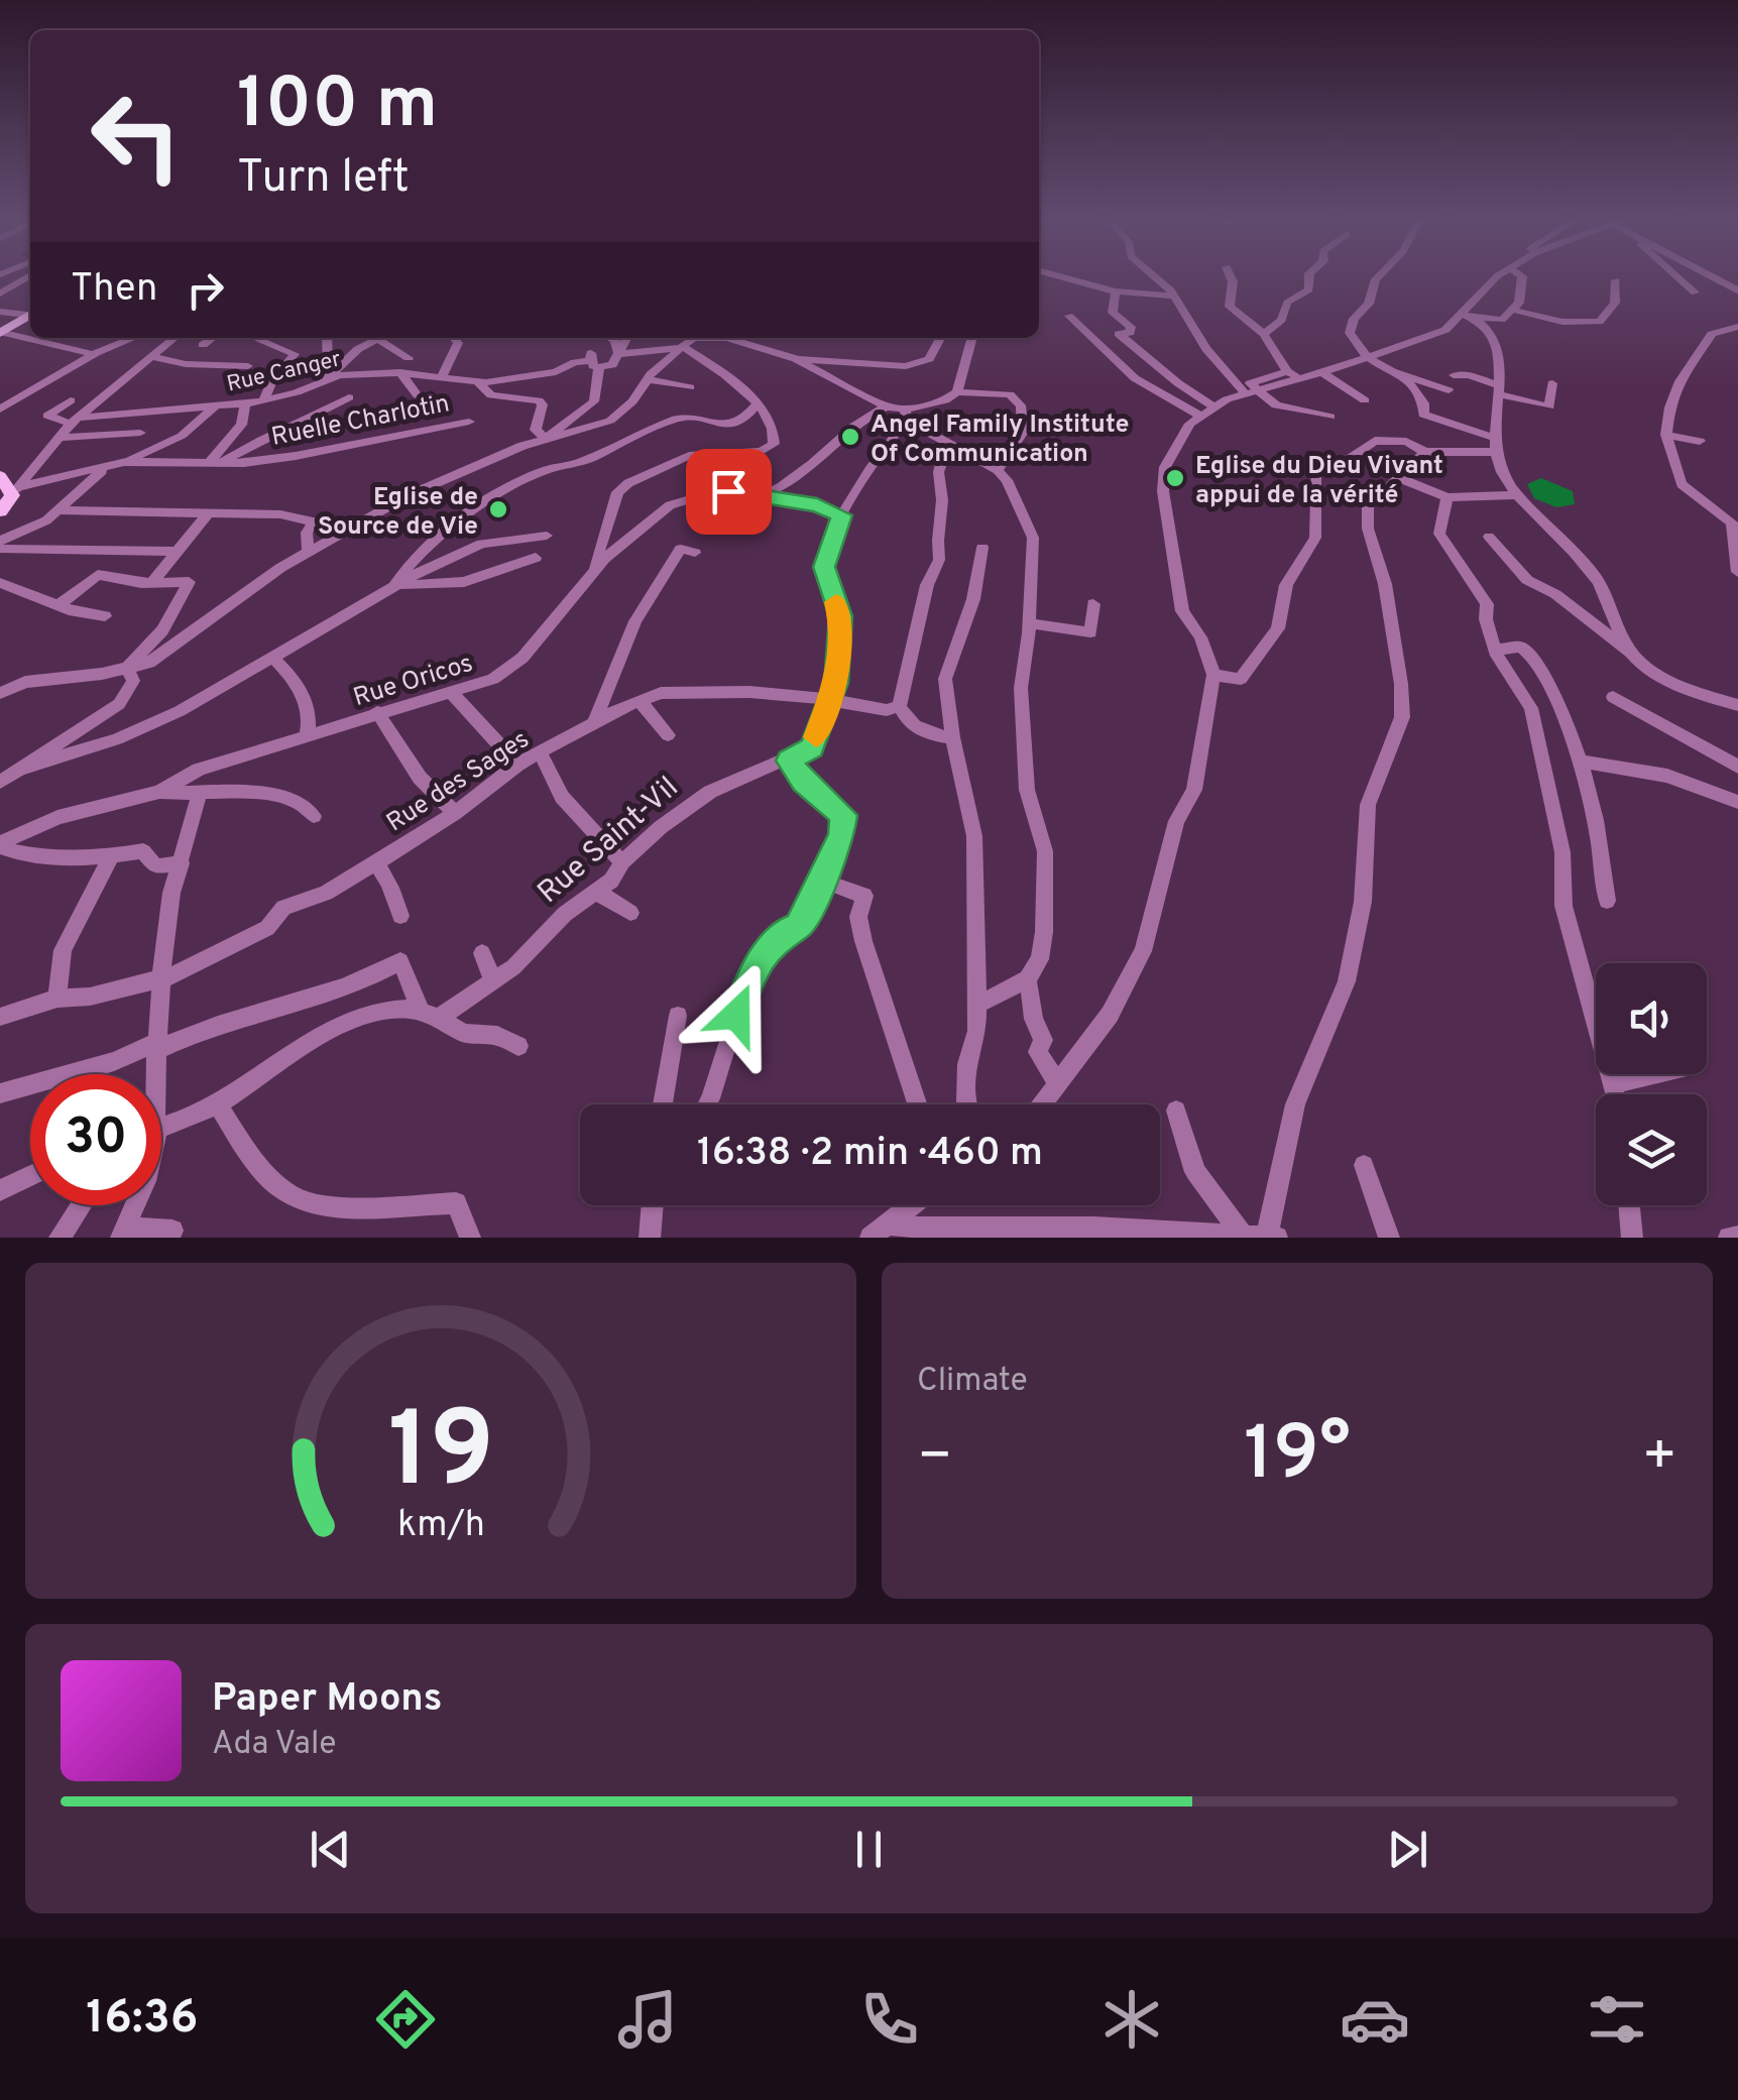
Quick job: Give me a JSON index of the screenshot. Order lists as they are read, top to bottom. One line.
{"streets":{"street":["Rue Canger","Ruelle Charlotin","Rue Oricos","Rue des Sages","Rue Saint-Vil"]},"crossings":[["Rue Oricos","Rue Saint-Vil"],["Rue des Sages","Rue Saint-Vil"]],"places":["Angel Family Institute Of Communication","Eglise du Dieu Vivant appui de la vérité","Eglise de Source de Vie"],"page":{"turn":["100 m","Turn left"],"then":"Then","limit":"30","trip":"16:38 · 2 min · 460 m","tile":"Climate","heat":["−","19°","+"],"song":["Paper Moons","Ada Vale"],"tabs":"16:36","gauge":["19","km/h"]}}
